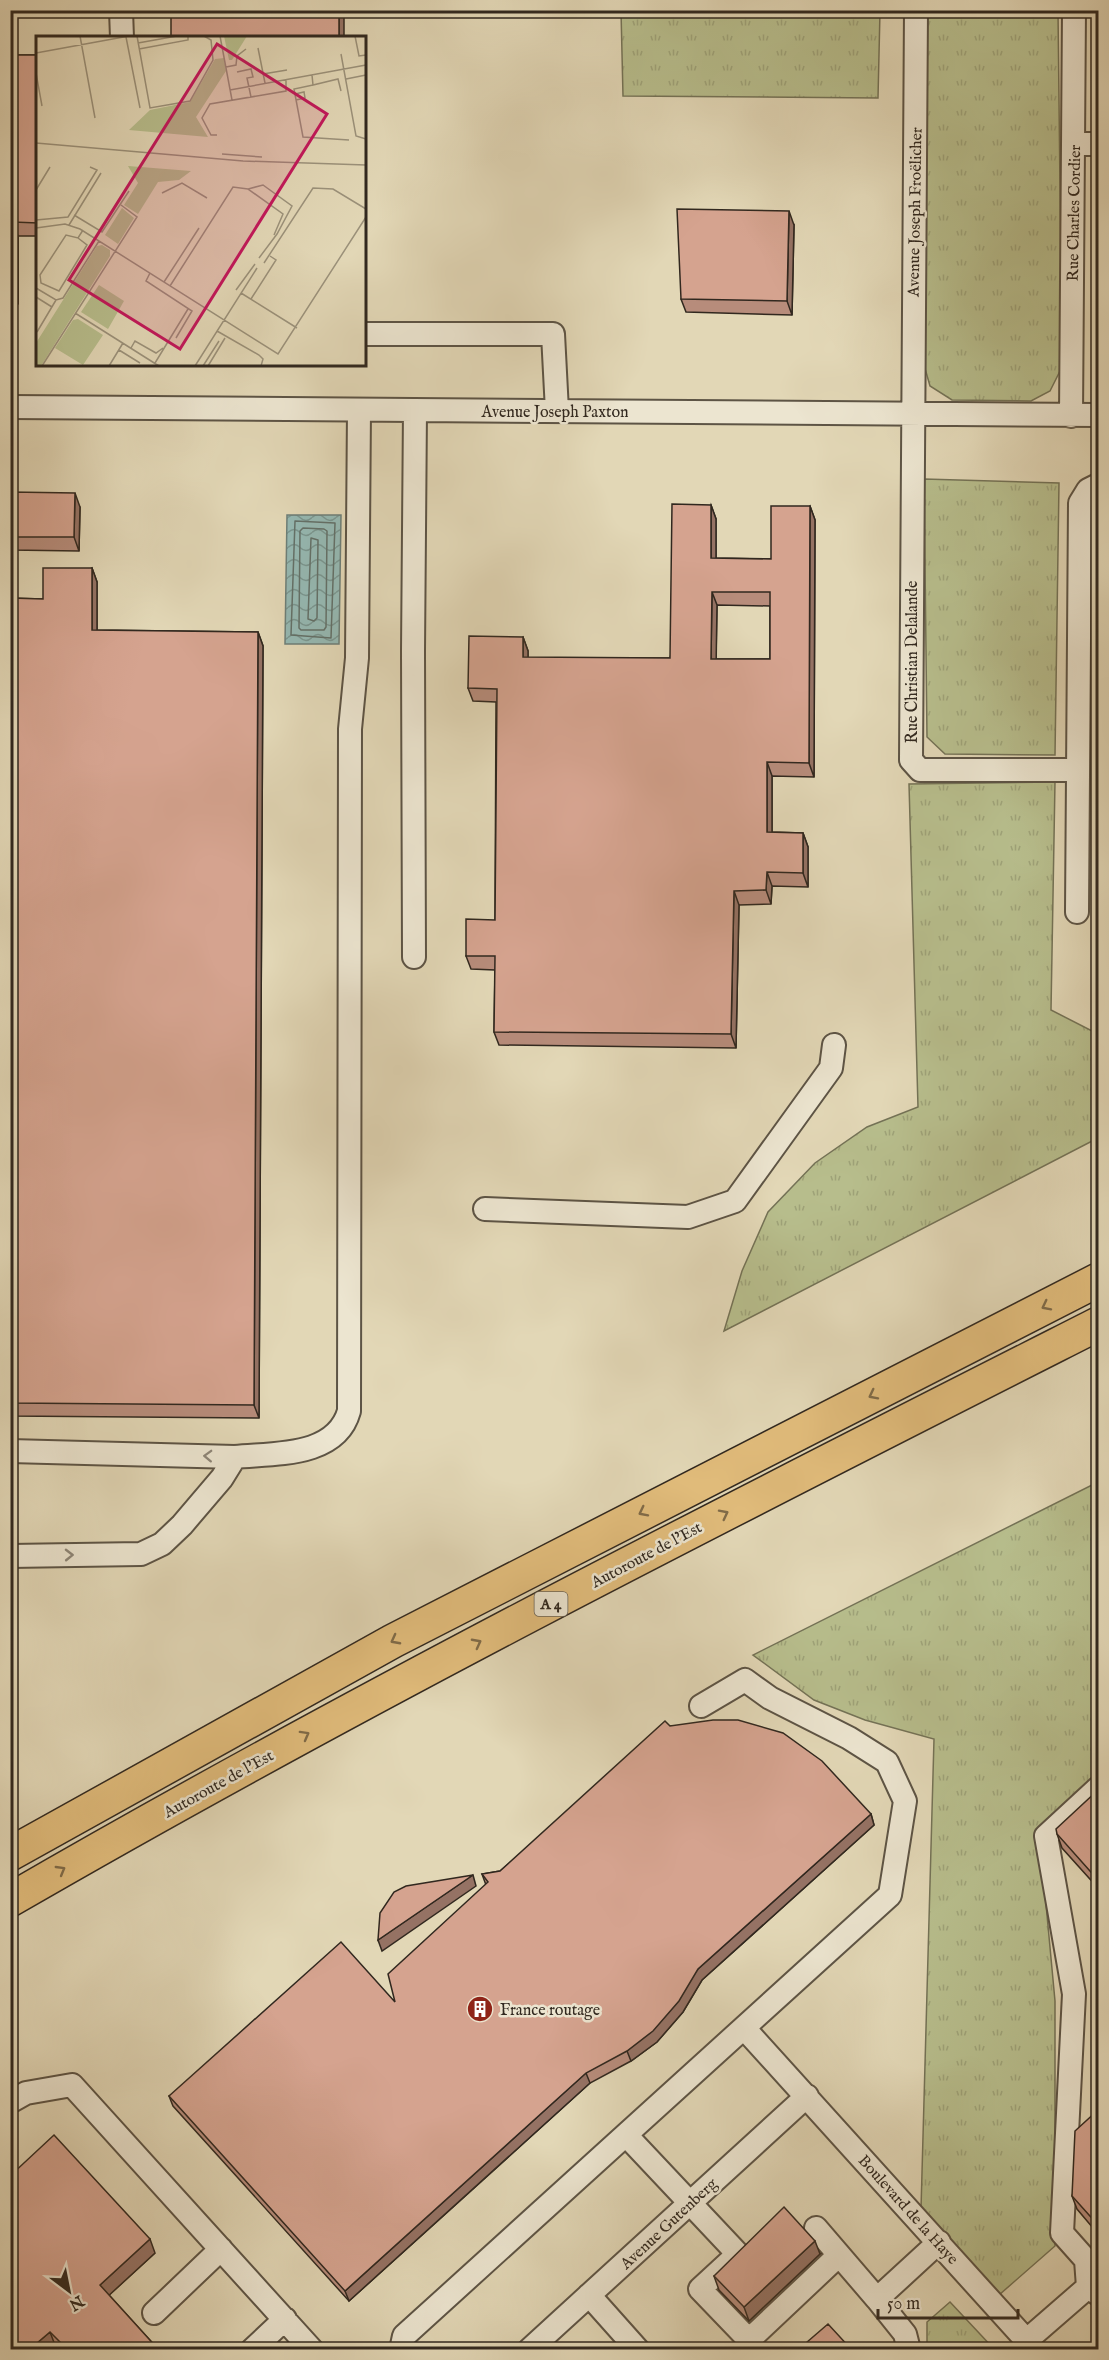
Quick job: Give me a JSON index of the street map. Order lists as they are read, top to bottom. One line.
{"streets":{"highway":["Autoroute de l’Est","A 4"],"street":["Avenue Joseph Froëlicher","Rue Charles Cordier","Avenue Joseph Paxton","Rue Christian Delalande","Boulevard de la Haye","Avenue Gutenberg"]},"crossings":[["Avenue Joseph Froëlicher","Avenue Joseph Paxton"],["Avenue Joseph Froëlicher","Rue Christian Delalande"],["Rue Charles Cordier","Avenue Joseph Paxton"],["Avenue Joseph Paxton","Rue Christian Delalande"],["Boulevard de la Haye","Avenue Gutenberg"]],"places":{"building":["France routage"]},"scale_bar":"50 m","north":"bottom right"}
